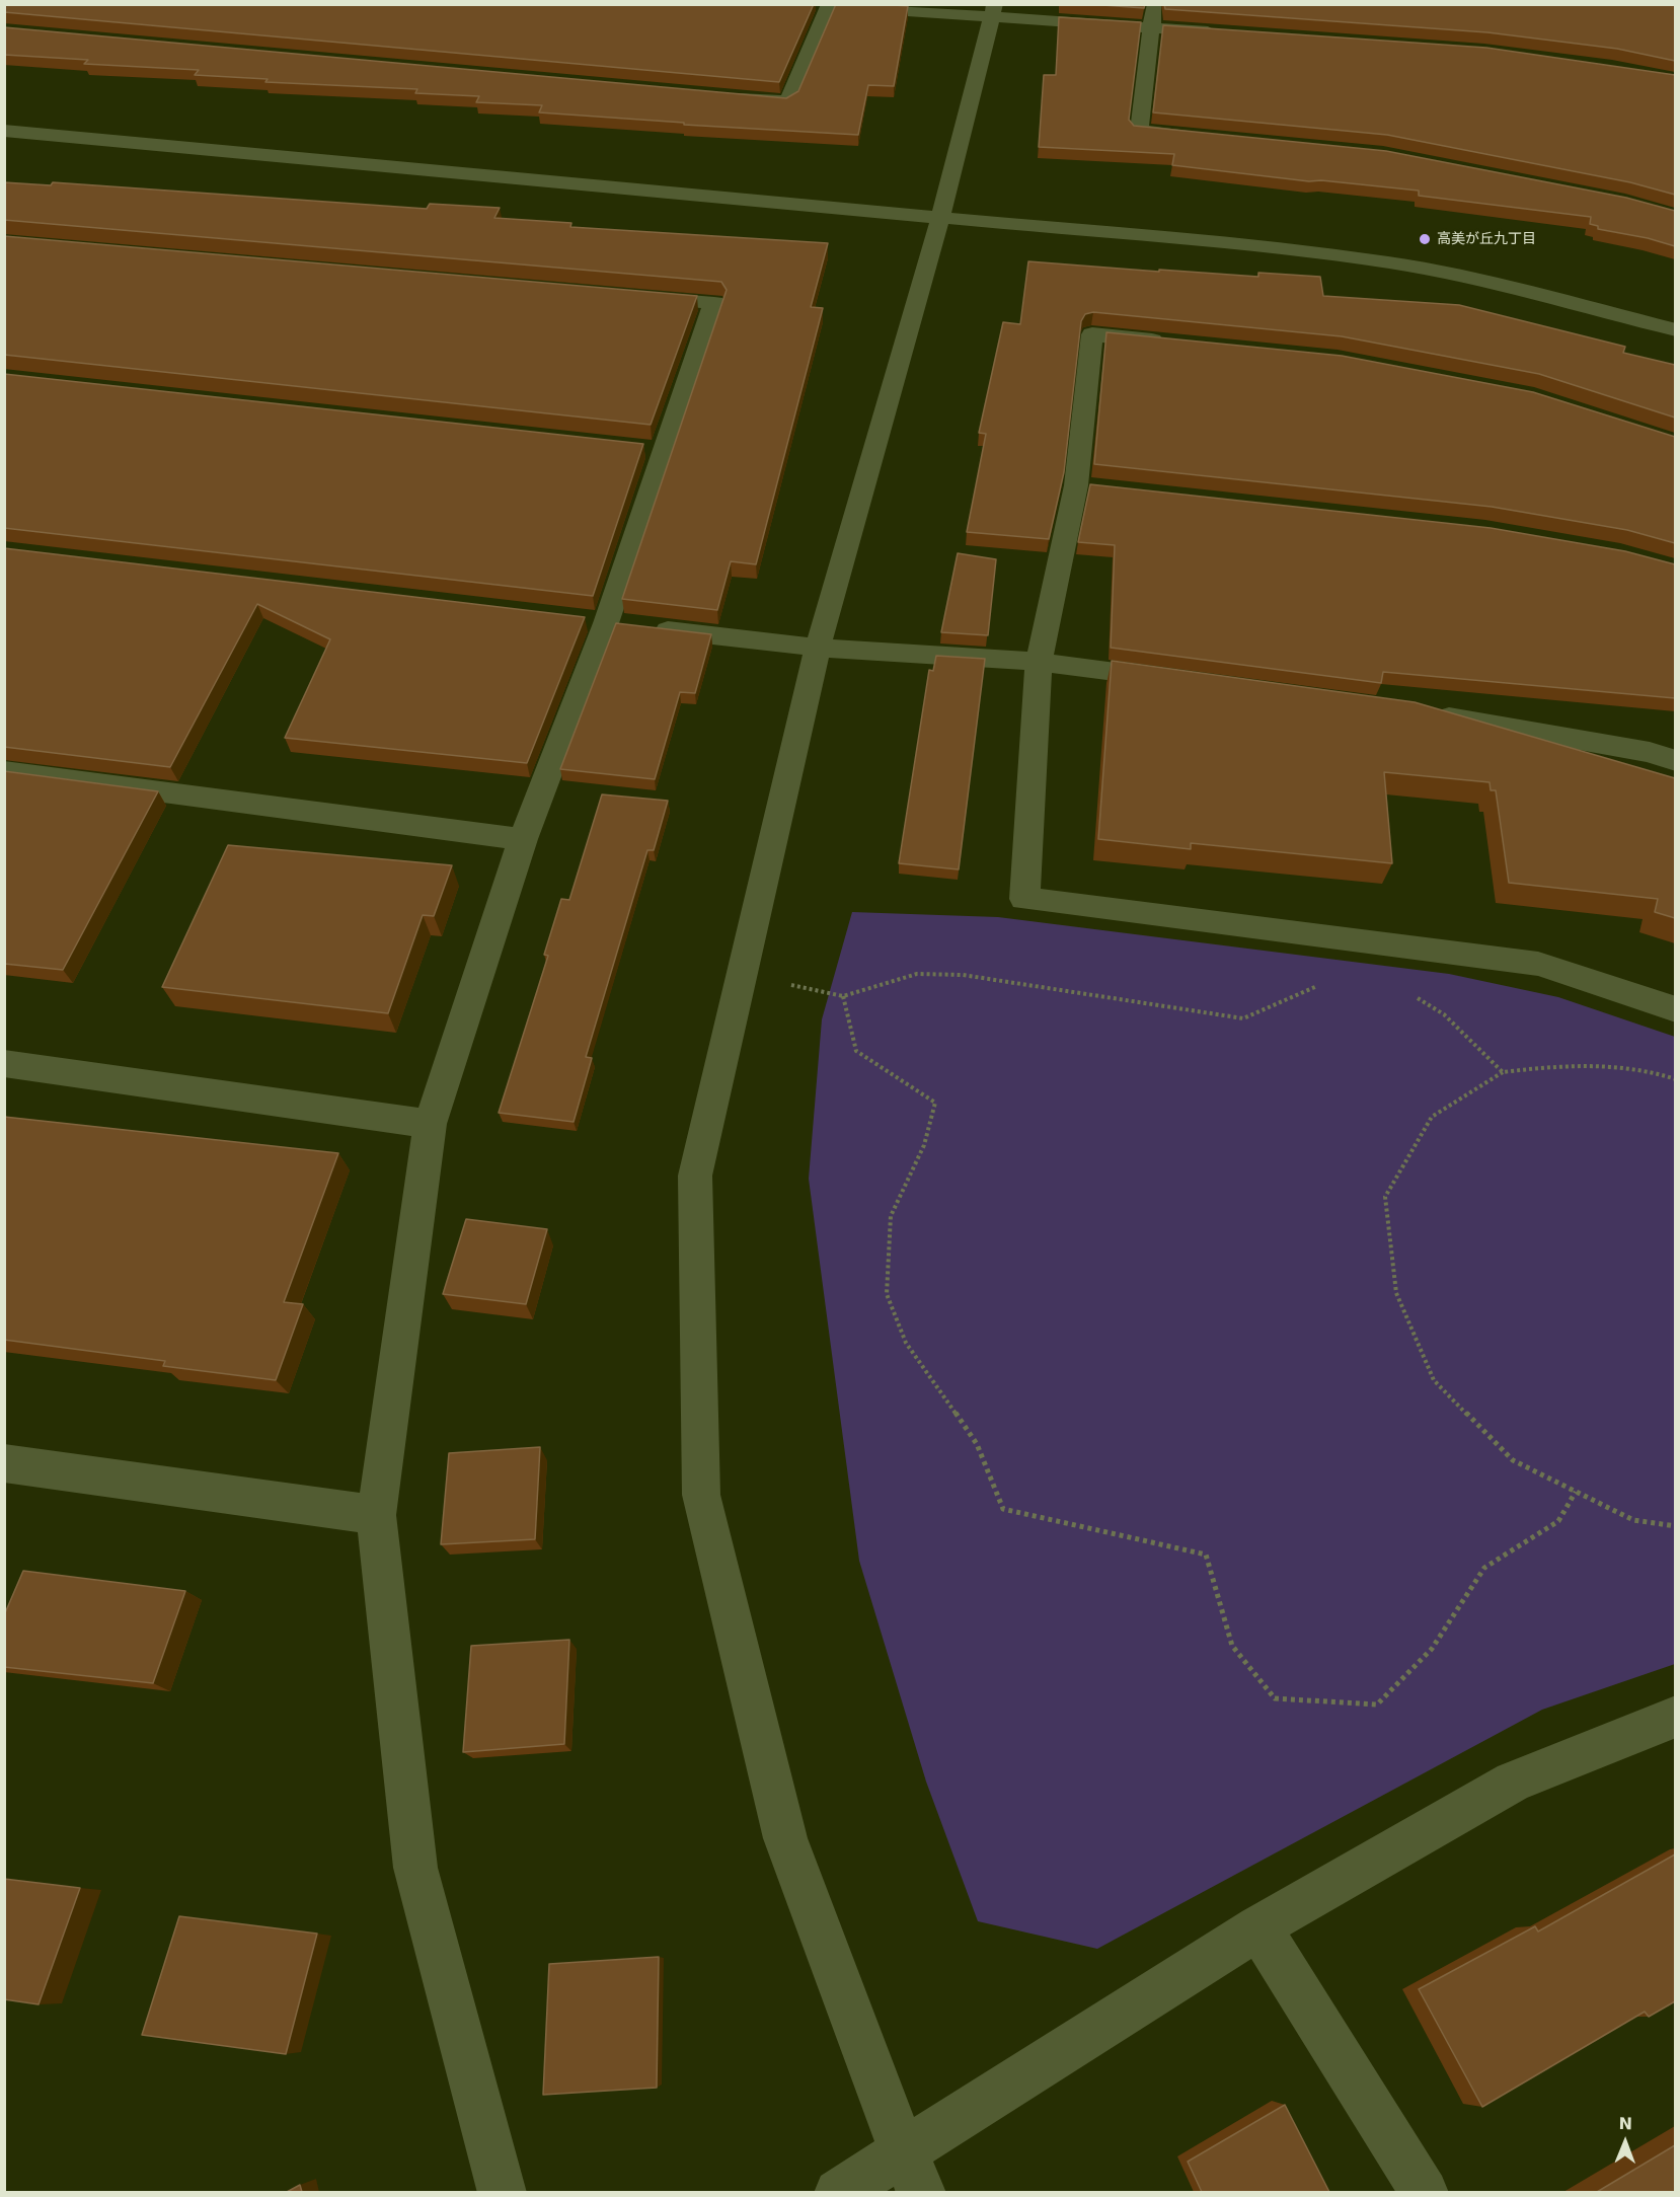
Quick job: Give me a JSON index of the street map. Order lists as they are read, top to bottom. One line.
{"places":["高美が丘九丁目"],"north":"top"}
